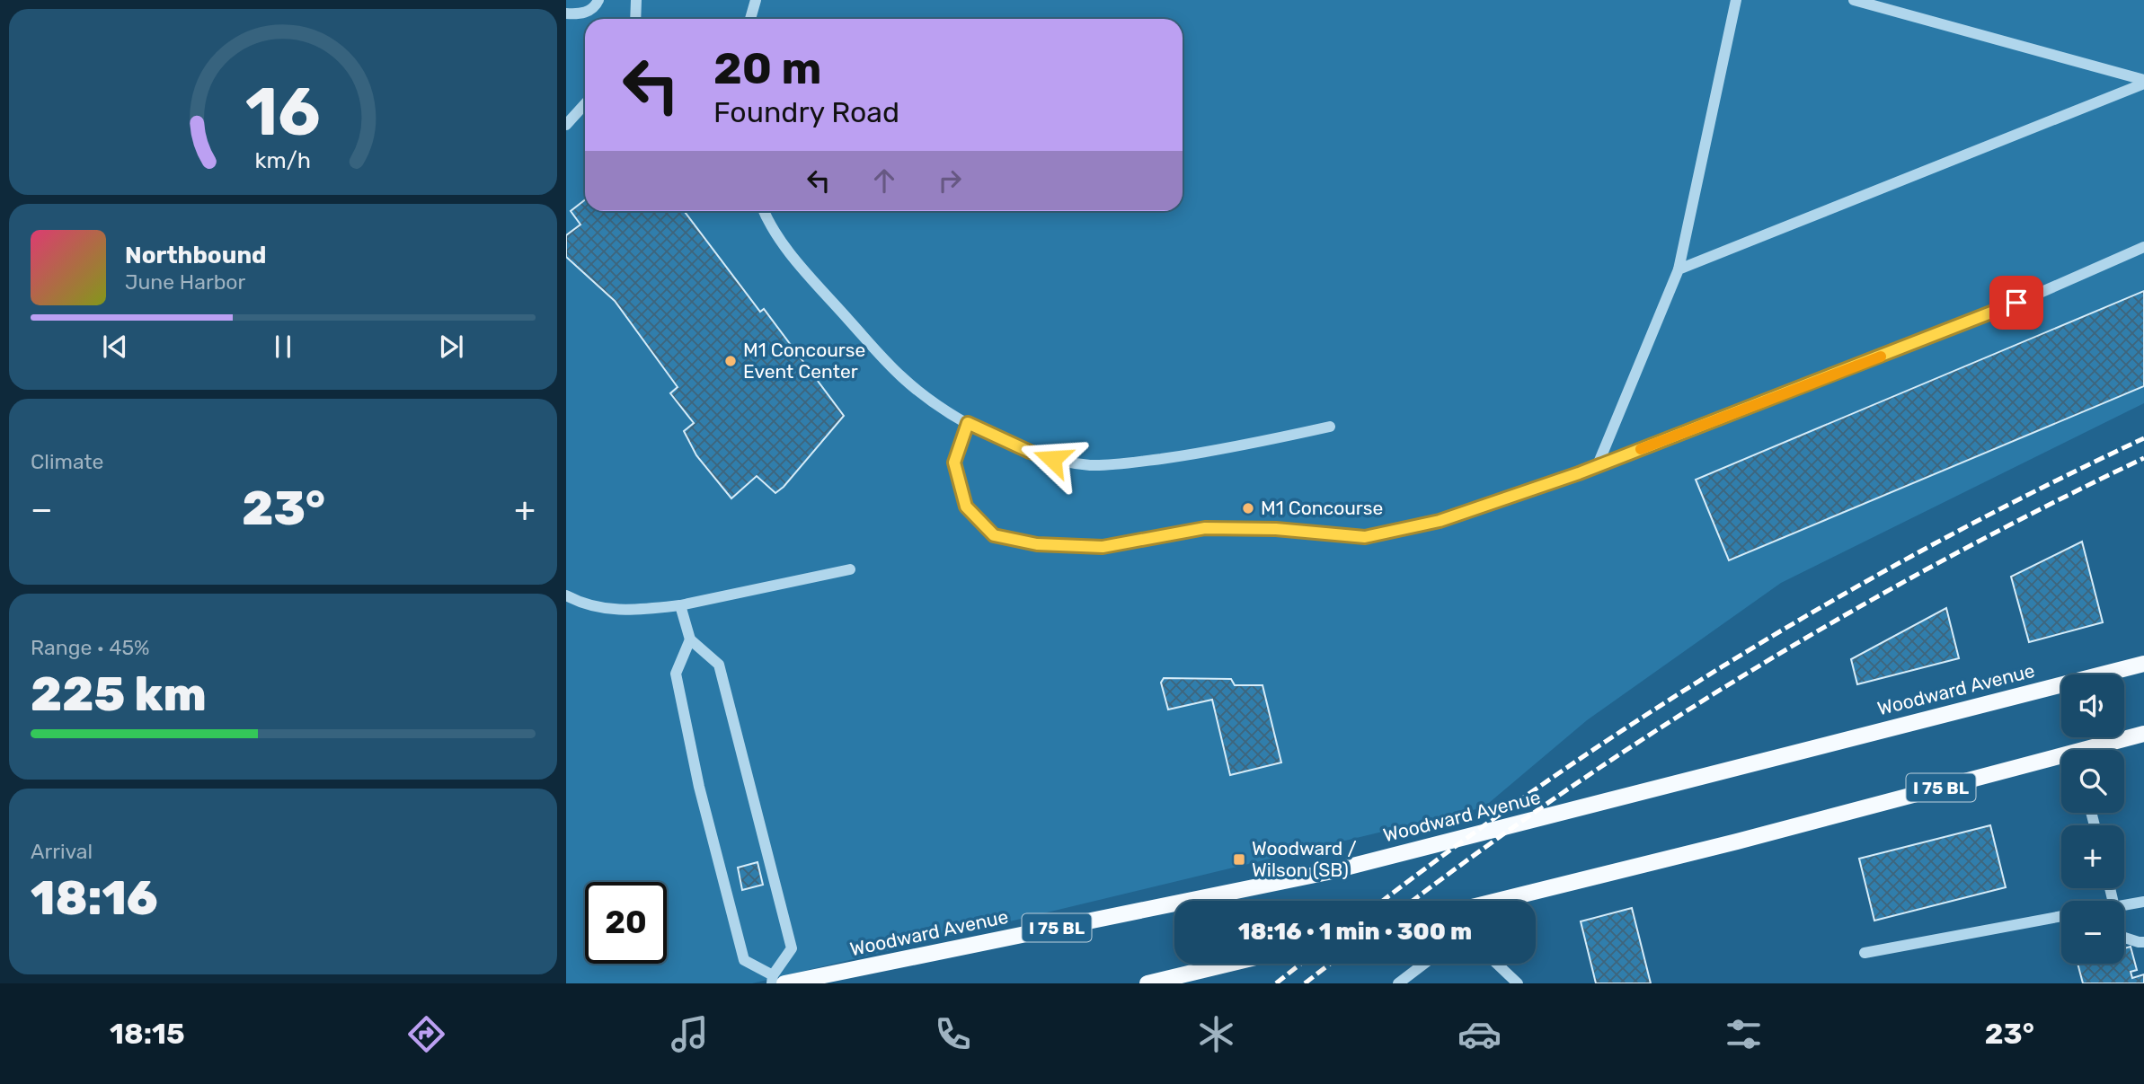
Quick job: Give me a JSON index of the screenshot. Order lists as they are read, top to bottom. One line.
{"streets":{"main road":["Woodward Avenue","I 75 BL"]},"places":{"other":["M1 Concourse Event Center","M1 Concourse"],"transit":["Woodward / Wilson (SB)"]},"page":{"turn":["20 m","Foundry Road"],"song":["Northbound","June Harbor"],"tile":["Climate",["Range · 45%","225 km"],["Arrival","18:16"]],"heat":["−","23°","+"],"map_buttons":["+","−"],"limit":"20","trip":"18:16 · 1 min · 300 m","tabs":["18:15","23°"],"gauge":["16","km/h"]}}
